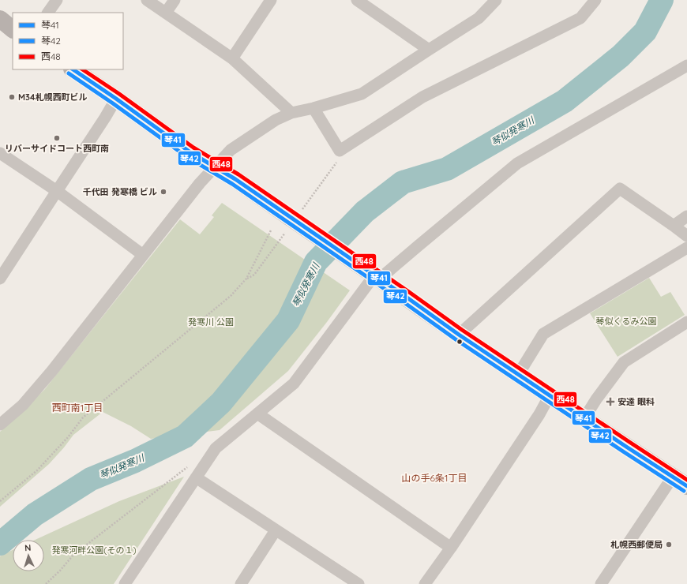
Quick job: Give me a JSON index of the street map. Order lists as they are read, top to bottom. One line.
{"districts":["西町南1丁目","山の手6条1丁目"],"water":["琴似発寒川"],"parks":["琴似くるみ公園","発寒川 公園","発寒河畔公園(その１)"],"places":{"other":["M34札幌西町ビル","リバーサイドコート西町南","千代田 発寒橋 ビル","札幌西郵便局"],"health":["安達 眼科"]},"lines":["transit line 琴41","transit line 西48","transit line 琴42"],"legend":["琴41","琴42","西48"],"north":"top"}
